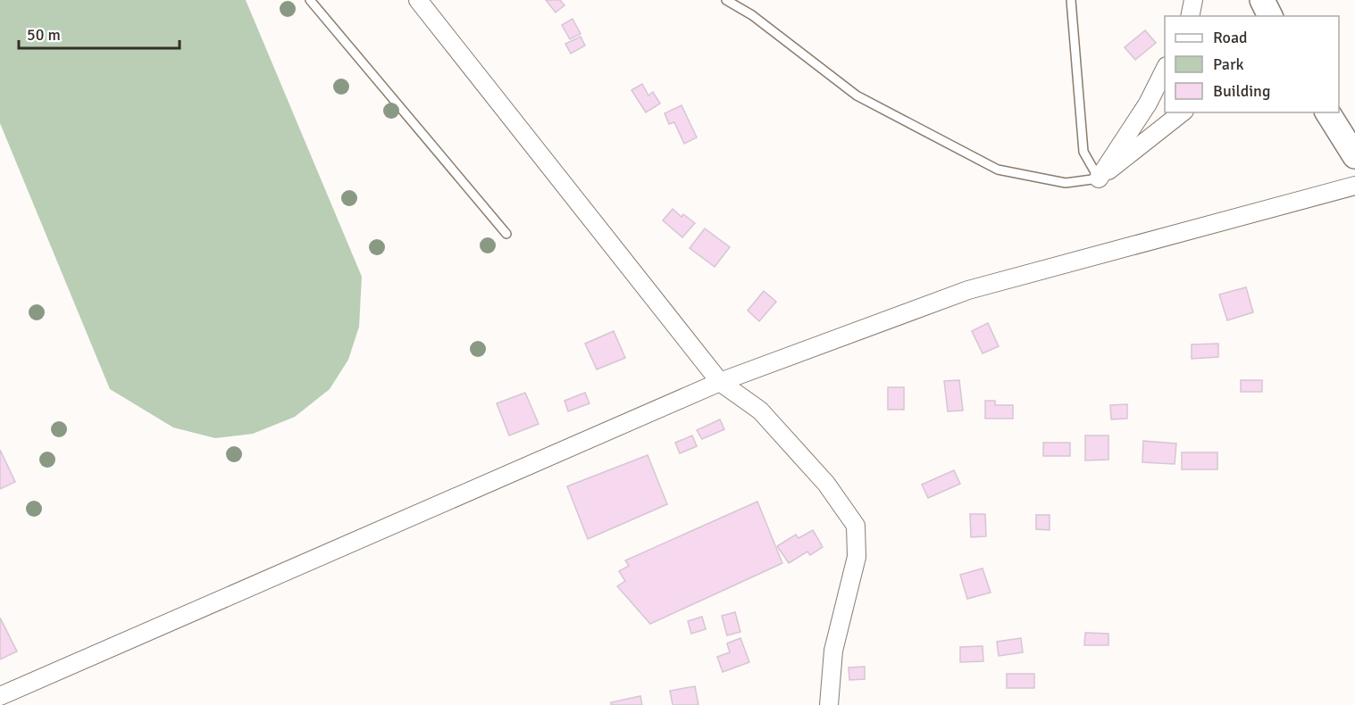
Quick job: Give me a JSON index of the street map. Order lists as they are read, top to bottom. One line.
{"legend":["Road","Park","Building"],"scale_bar":"50 m"}
